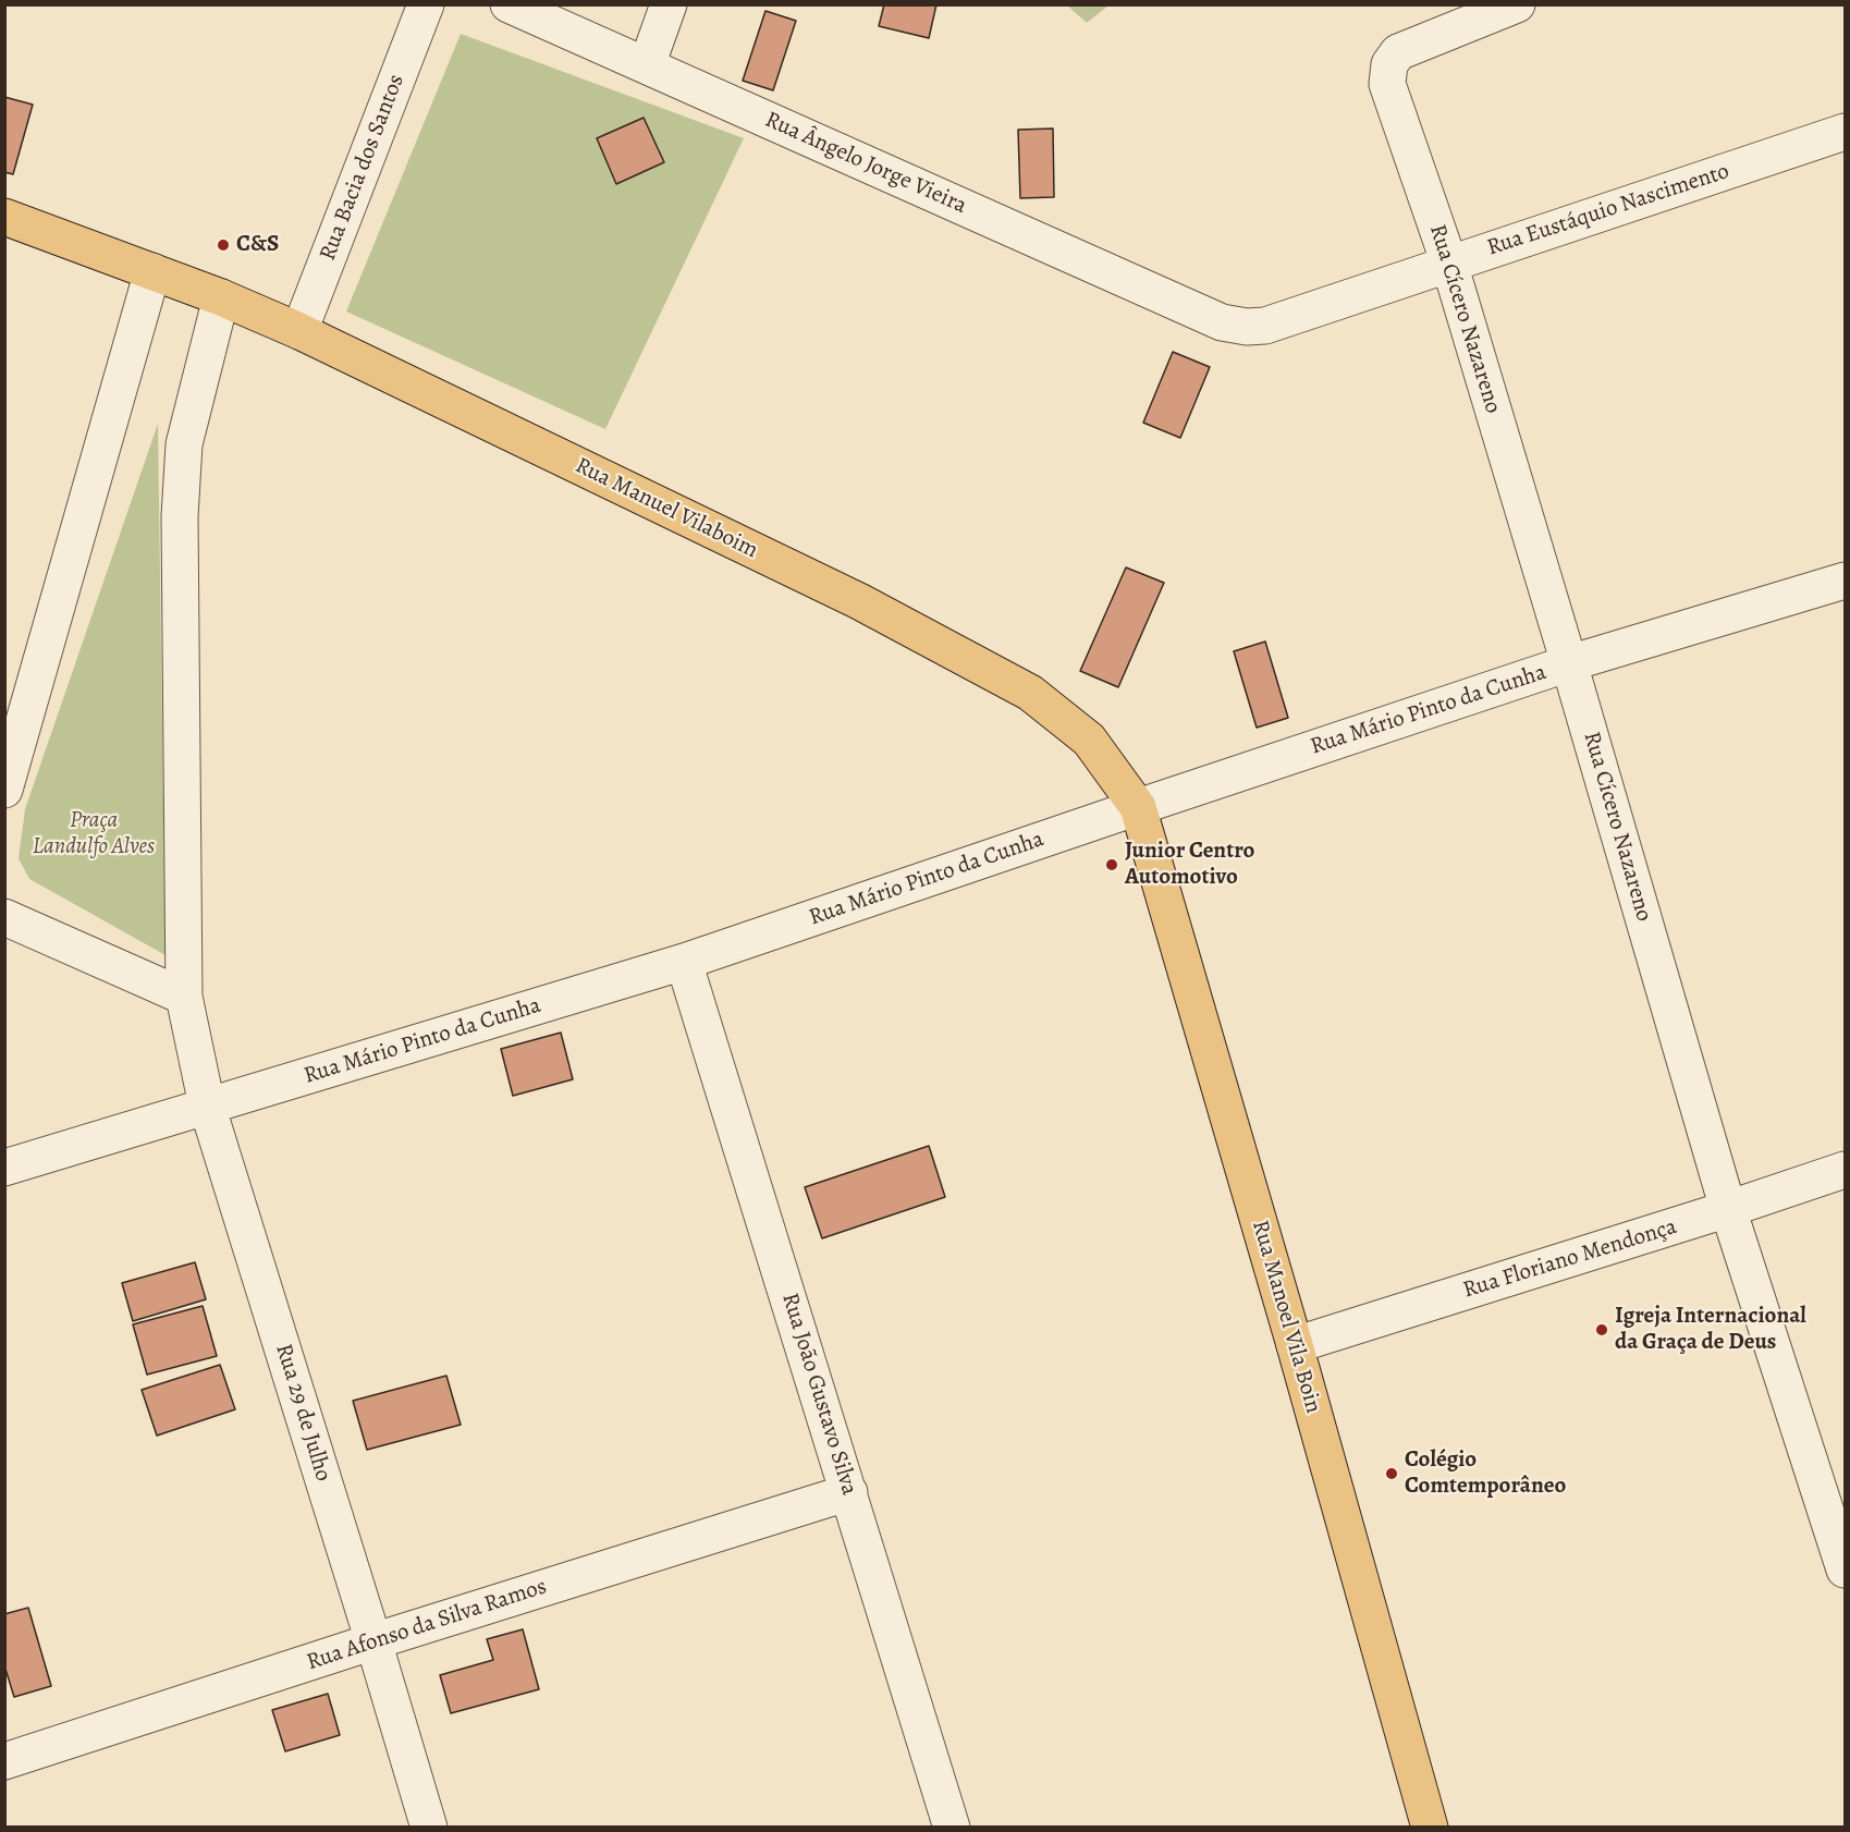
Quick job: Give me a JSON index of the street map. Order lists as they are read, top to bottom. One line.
{"streets":{"main road":["Rua Manuel Vilaboim","Rua Manoel Vila Boin"],"street":["Rua Ângelo Jorge Vieira","Rua Bacia dos Santos","Rua Eustáquio Nascimento","Rua Cícero Nazareno","Rua Mário Pinto da Cunha","Rua Floriano Mendonça","Rua João Gustavo Silva","Rua 29 de Julho","Rua Afonso da Silva Ramos"]},"crossings":[["Rua Ângelo Jorge Vieira","Rua Eustáquio Nascimento"],["Rua Bacia dos Santos","Rua Manuel Vilaboim"],["Rua Eustáquio Nascimento","Rua Cícero Nazareno"],["Rua Cícero Nazareno","Rua Mário Pinto da Cunha"],["Rua Cícero Nazareno","Rua Floriano Mendonça"],["Rua Manuel Vilaboim","Rua Mário Pinto da Cunha"],["Rua Manuel Vilaboim","Rua Manoel Vila Boin"],["Rua Mário Pinto da Cunha","Rua Manoel Vila Boin"],["Rua Mário Pinto da Cunha","Rua João Gustavo Silva"],["Rua Mário Pinto da Cunha","Rua 29 de Julho"],["Rua Floriano Mendonça","Rua Manoel Vila Boin"],["Rua João Gustavo Silva","Rua Afonso da Silva Ramos"],["Rua 29 de Julho","Rua Afonso da Silva Ramos"]],"parks":["Praça Landulfo Alves"],"places":["C&S","Junior Centro Automotivo","Igreja Internacional da Graça de Deus","Colégio Comtemporâneo"]}
